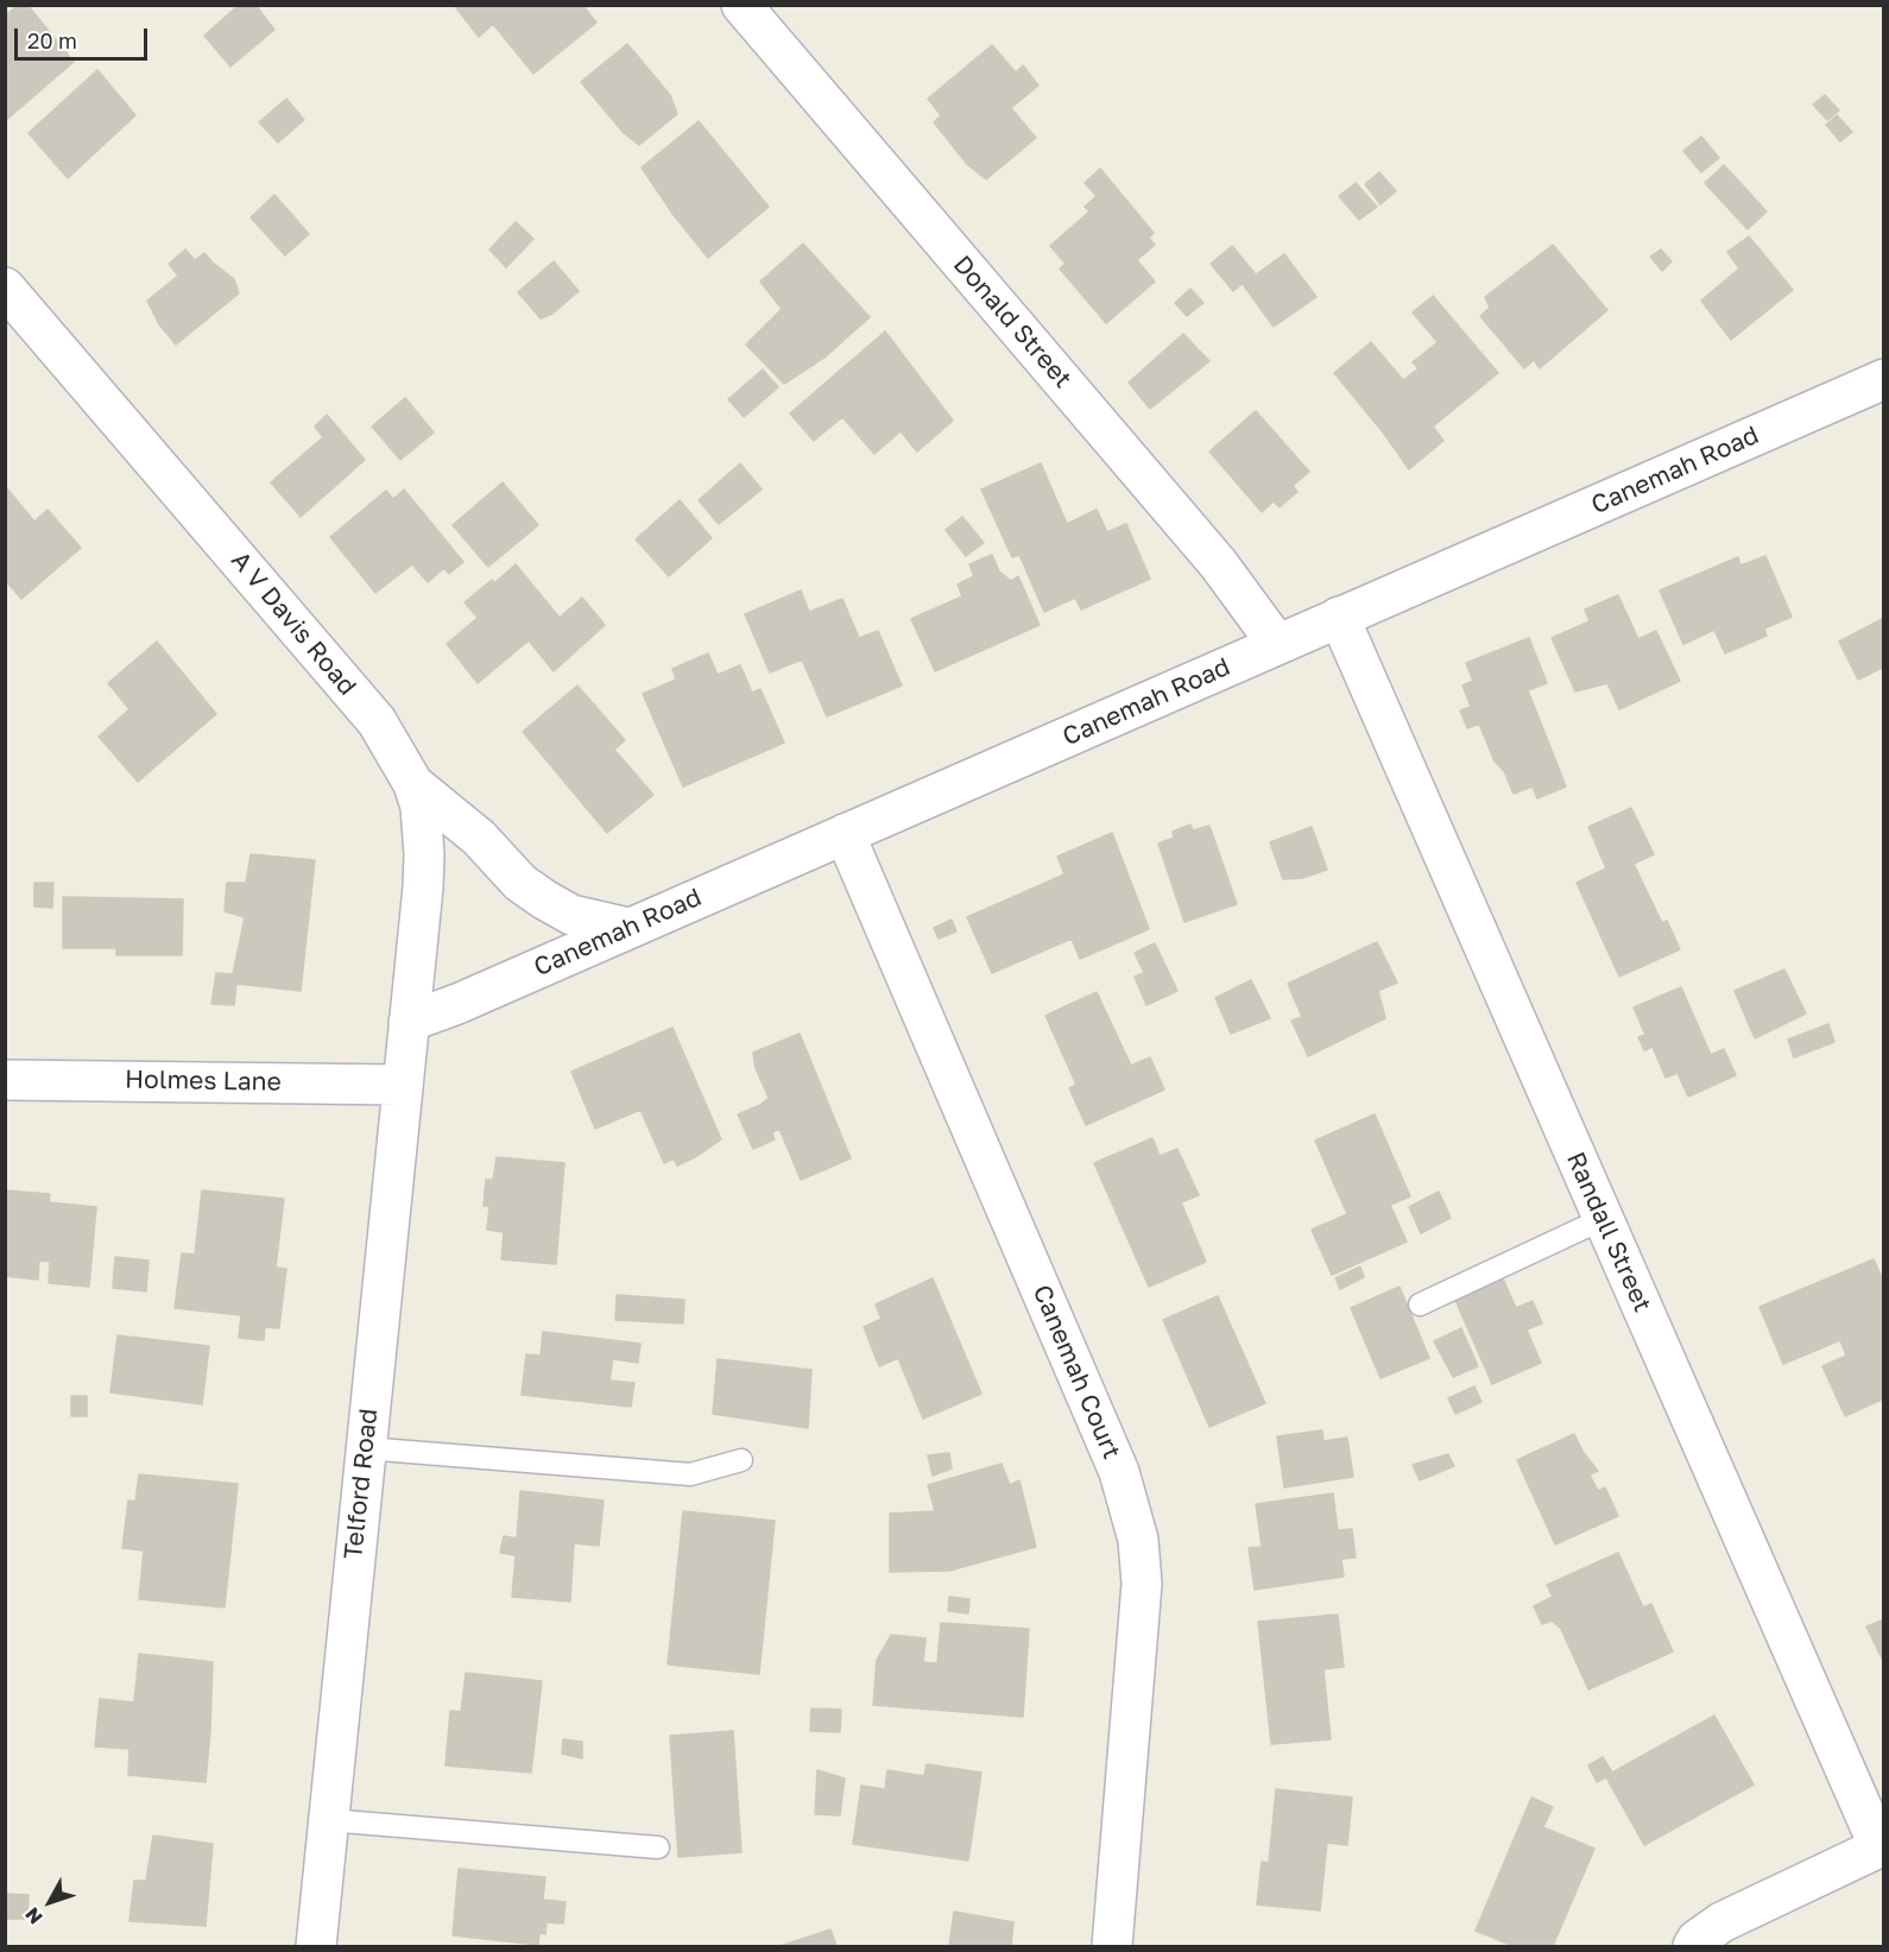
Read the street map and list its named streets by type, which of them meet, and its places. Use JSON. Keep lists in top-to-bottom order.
{
  "streets": {
    "street": [
      "Donald Street",
      "Canemah Road",
      "A V Davis Road",
      "Holmes Lane",
      "Randall Street",
      "Canemah Court",
      "Telford Road"
    ]
  },
  "crossings": [
    ["Donald Street", "Canemah Road"],
    ["Canemah Road", "A V Davis Road"],
    ["Canemah Road", "Randall Street"],
    ["Canemah Road", "Canemah Court"],
    ["Canemah Road", "Telford Road"],
    ["A V Davis Road", "Telford Road"],
    ["Holmes Lane", "Telford Road"]
  ],
  "scale_bar": "20 m",
  "north": "bottom left"
}
